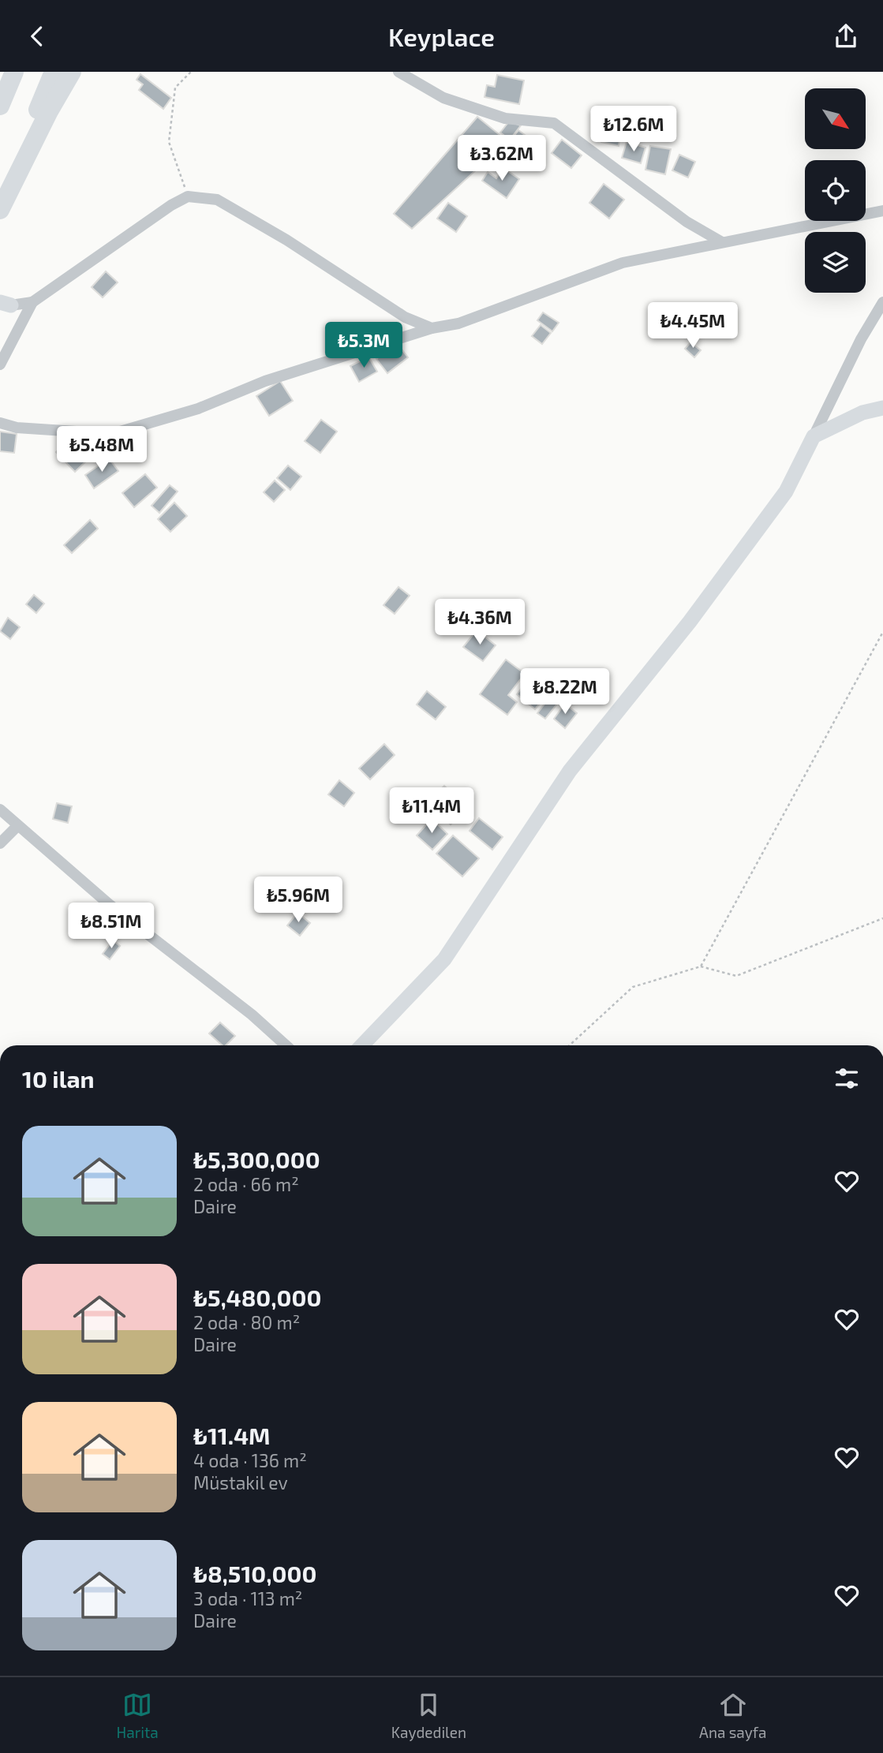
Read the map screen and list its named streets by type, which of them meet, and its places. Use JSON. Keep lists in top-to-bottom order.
{
  "north": "bottom right",
  "page": {
    "header": "Keyplace",
    "price": [
      "₺12.6M",
      "₺3.62M",
      "₺4.45M",
      "₺5.3M",
      "₺5.48M",
      "₺4.36M",
      "₺8.22M",
      "₺11.4M",
      "₺5.96M",
      "₺8.51M"
    ],
    "heading": "10 ilan",
    "list": [
      {
        "name": "₺5,300,000",
        "note": "2 oda · 66 m² · Daire"
      },
      {
        "name": "₺5,480,000",
        "note": "2 oda · 80 m² · Daire"
      },
      {
        "name": "₺11.4M",
        "note": "4 oda · 136 m² · Müstakil ev"
      },
      {
        "name": "₺8,510,000",
        "note": "3 oda · 113 m² · Daire"
      }
    ],
    "tabs": ["Harita", "Kaydedilen", "Ana sayfa"]
  }
}
